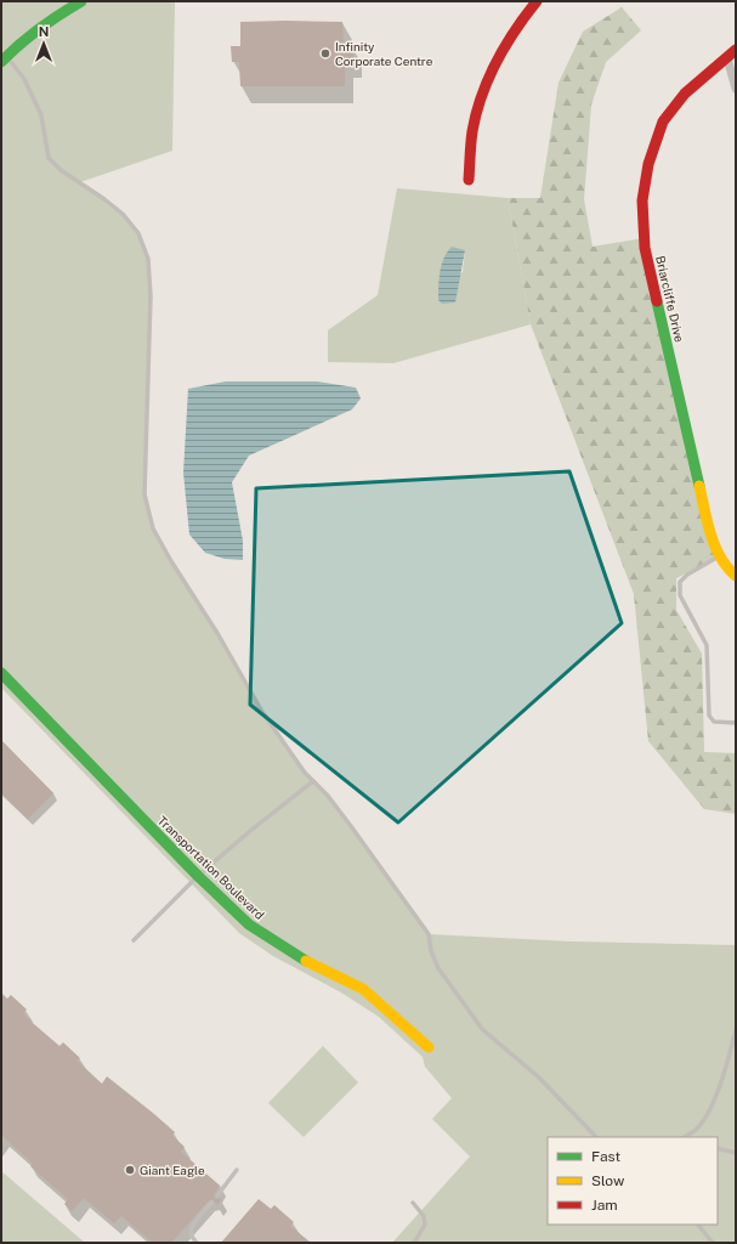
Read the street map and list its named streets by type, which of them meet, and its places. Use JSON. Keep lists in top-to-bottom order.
{
  "streets": {
    "street": ["Briarcliffe Drive", "Transportation Boulevard"]
  },
  "places": ["Infinity Corporate Centre", "Giant Eagle"],
  "legend": ["Fast", "Slow", "Jam"],
  "north": "top"
}
